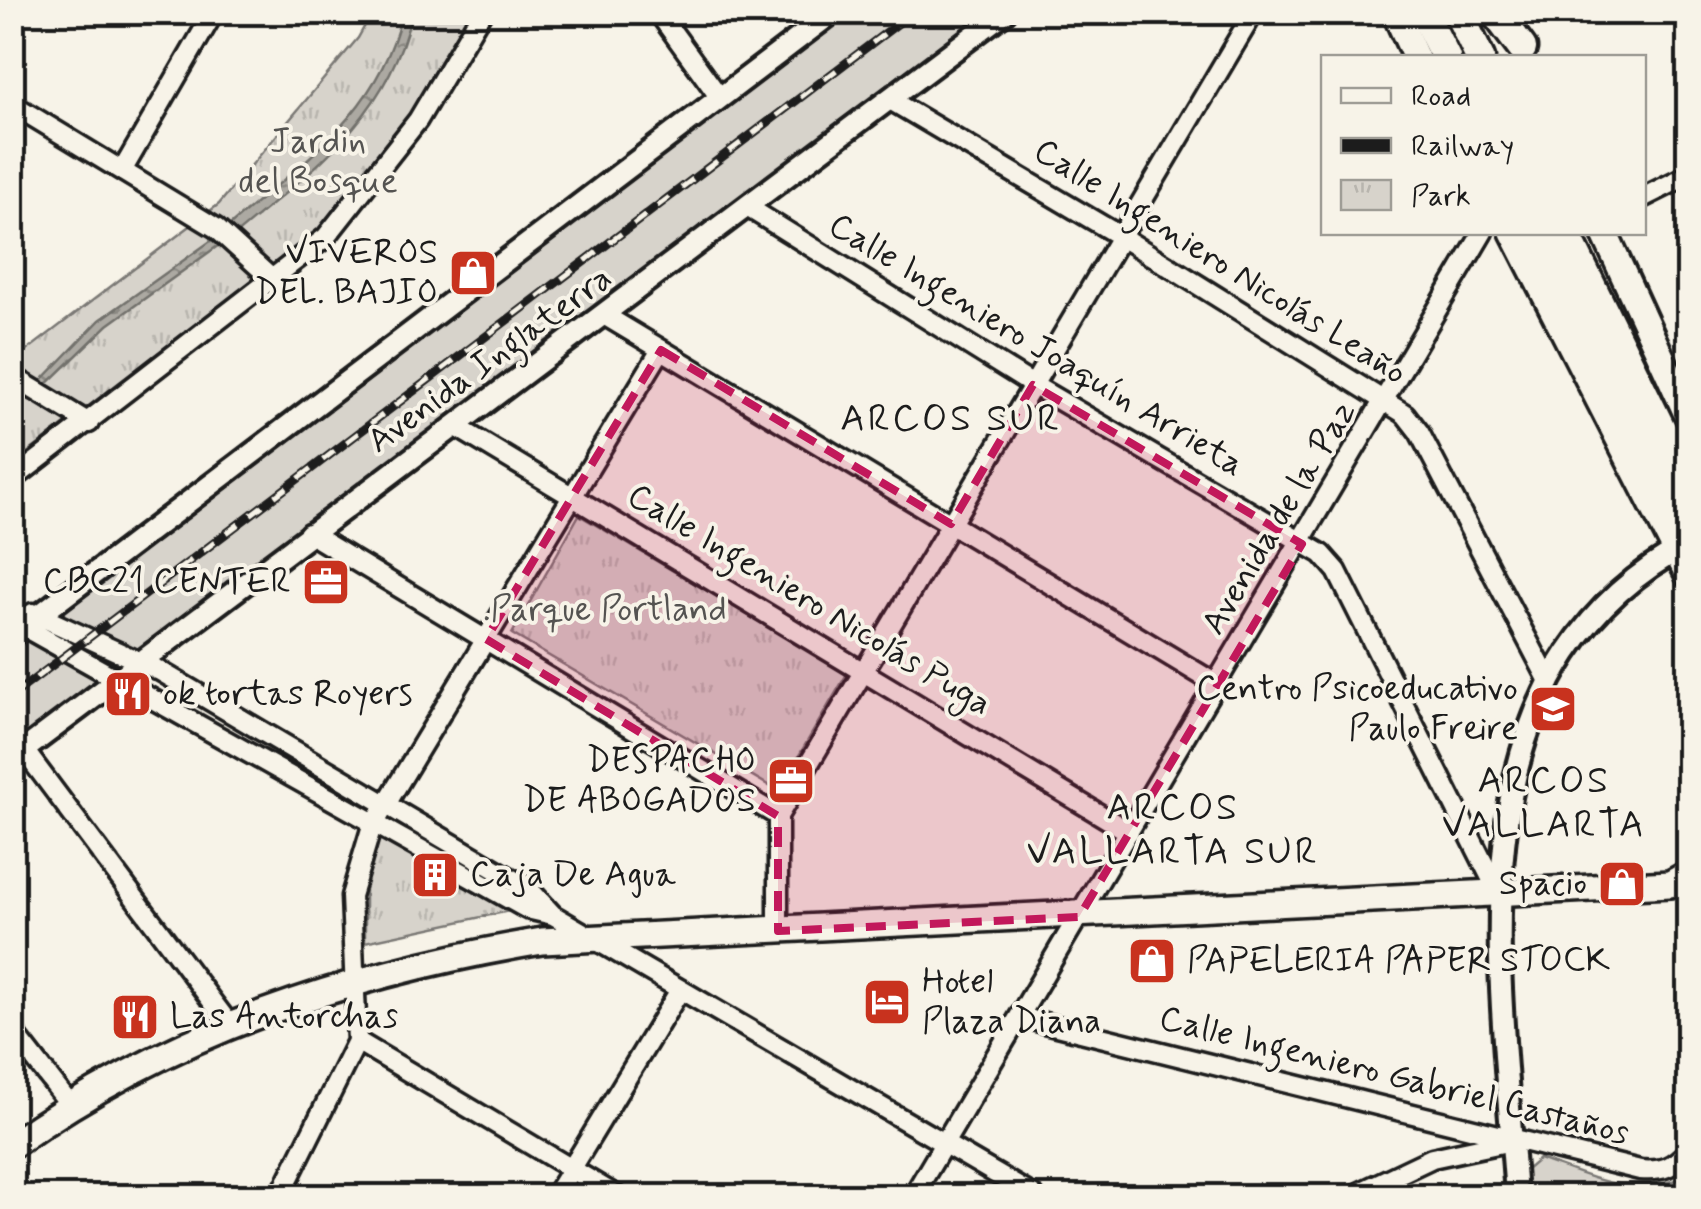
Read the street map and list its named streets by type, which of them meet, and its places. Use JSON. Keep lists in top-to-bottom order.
{
  "streets": {
    "street": [
      "Calle Ingeniero Nicolás Leaño",
      "Calle Ingeniero Joaquín Arrieta",
      "Avenida Inglaterra",
      "Avenida de la Paz",
      "Calle Ingeniero Nicolás Puga",
      "Calle Ingeniero Gabriel Castaños"
    ]
  },
  "crossings": [
    ["Calle Ingeniero Nicolás Leaño", "Avenida Inglaterra"],
    ["Calle Ingeniero Nicolás Leaño", "Avenida de la Paz"],
    ["Calle Ingeniero Joaquín Arrieta", "Avenida Inglaterra"],
    ["Calle Ingeniero Joaquín Arrieta", "Avenida de la Paz"],
    ["Avenida Inglaterra", "Calle Ingeniero Nicolás Puga"],
    ["Avenida de la Paz", "Calle Ingeniero Nicolás Puga"],
    ["Avenida de la Paz", "Calle Ingeniero Gabriel Castaños"]
  ],
  "districts": ["ARCOS SUR", "ARCOS VALLARTA", "ARCOS VALLARTA SUR"],
  "parks": ["Jardin del Bosque", ".Parque Portland"],
  "places": {
    "shop": ["VIVEROS DEL. BAJIO", "Spacio", "PAPELERIA PAPER STOCK"],
    "office": ["CBC21 CENTER", "DESPACHO DE ABOGADOS"],
    "restaurant": ["ok tortas Royers", "Las Antorchas"],
    "school or university": ["Centro Psicoeducativo Paulo Freire"],
    "building": ["Caja De Agua"],
    "hotel": ["Hotel Plaza Diana"]
  },
  "legend": ["Road", "Railway", "Park"]
}
